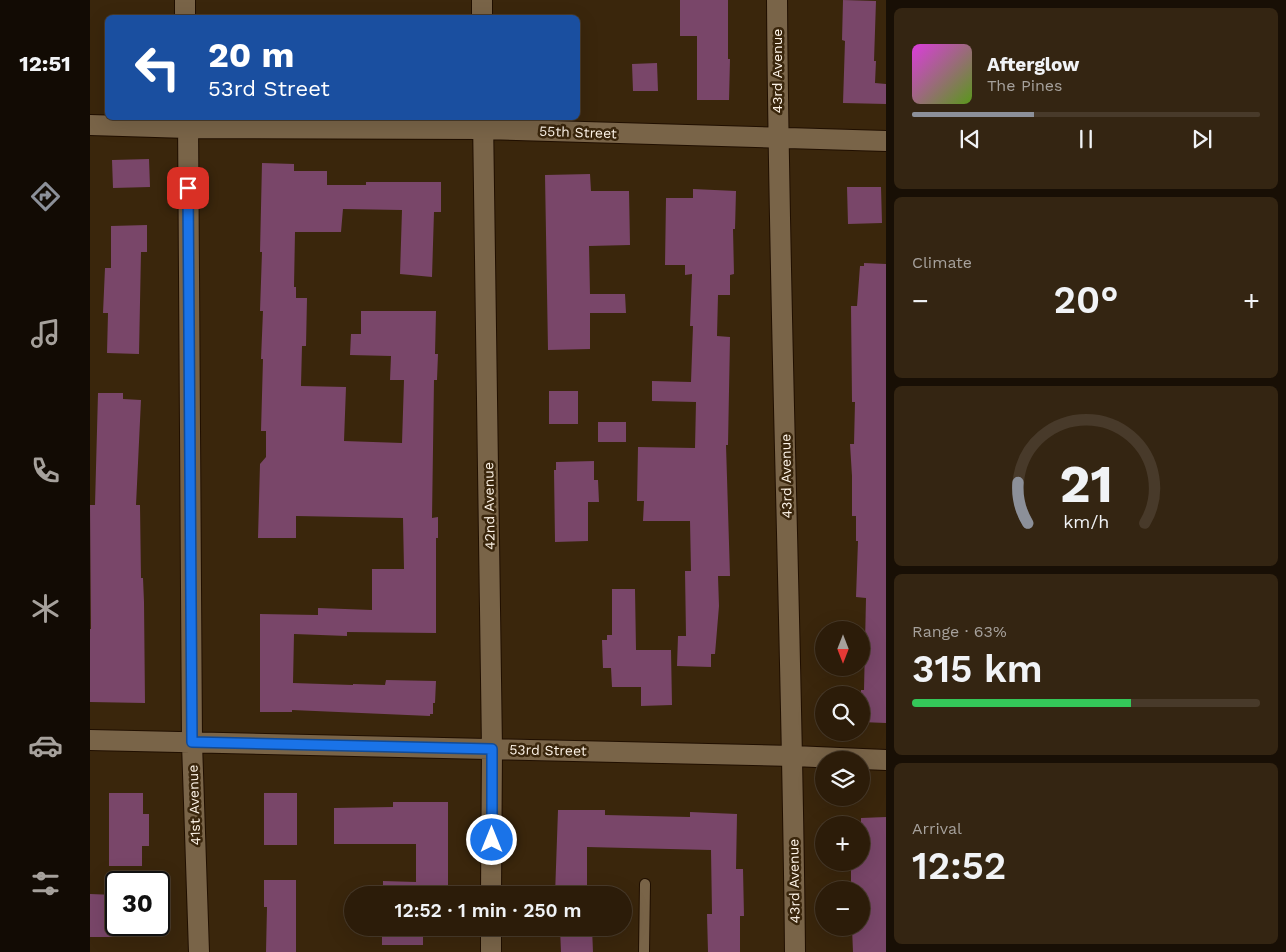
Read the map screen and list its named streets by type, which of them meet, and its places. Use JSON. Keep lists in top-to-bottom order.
{
  "streets": {
    "street": [
      "43rd Avenue",
      "55th Street",
      "42nd Avenue",
      "53rd Street",
      "41st Avenue"
    ]
  },
  "crossings": [
    ["43rd Avenue", "55th Street"],
    ["43rd Avenue", "53rd Street"],
    ["55th Street", "42nd Avenue"],
    ["55th Street", "41st Avenue"],
    ["42nd Avenue", "53rd Street"],
    ["53rd Street", "41st Avenue"]
  ],
  "north": "bottom",
  "page": {
    "tabs": "12:51",
    "turn": ["20 m", "53rd Street"],
    "song": ["Afterglow", "The Pines"],
    "tile": [
      "Climate",
      ["Range · 63%", "315 km"],
      ["Arrival", "12:52"]
    ],
    "heat": ["−", "20°", "+"],
    "map_buttons": ["+", "−"],
    "limit": "30",
    "trip": "12:52 · 1 min · 250 m",
    "gauge": ["21", "km/h"]
  }
}
